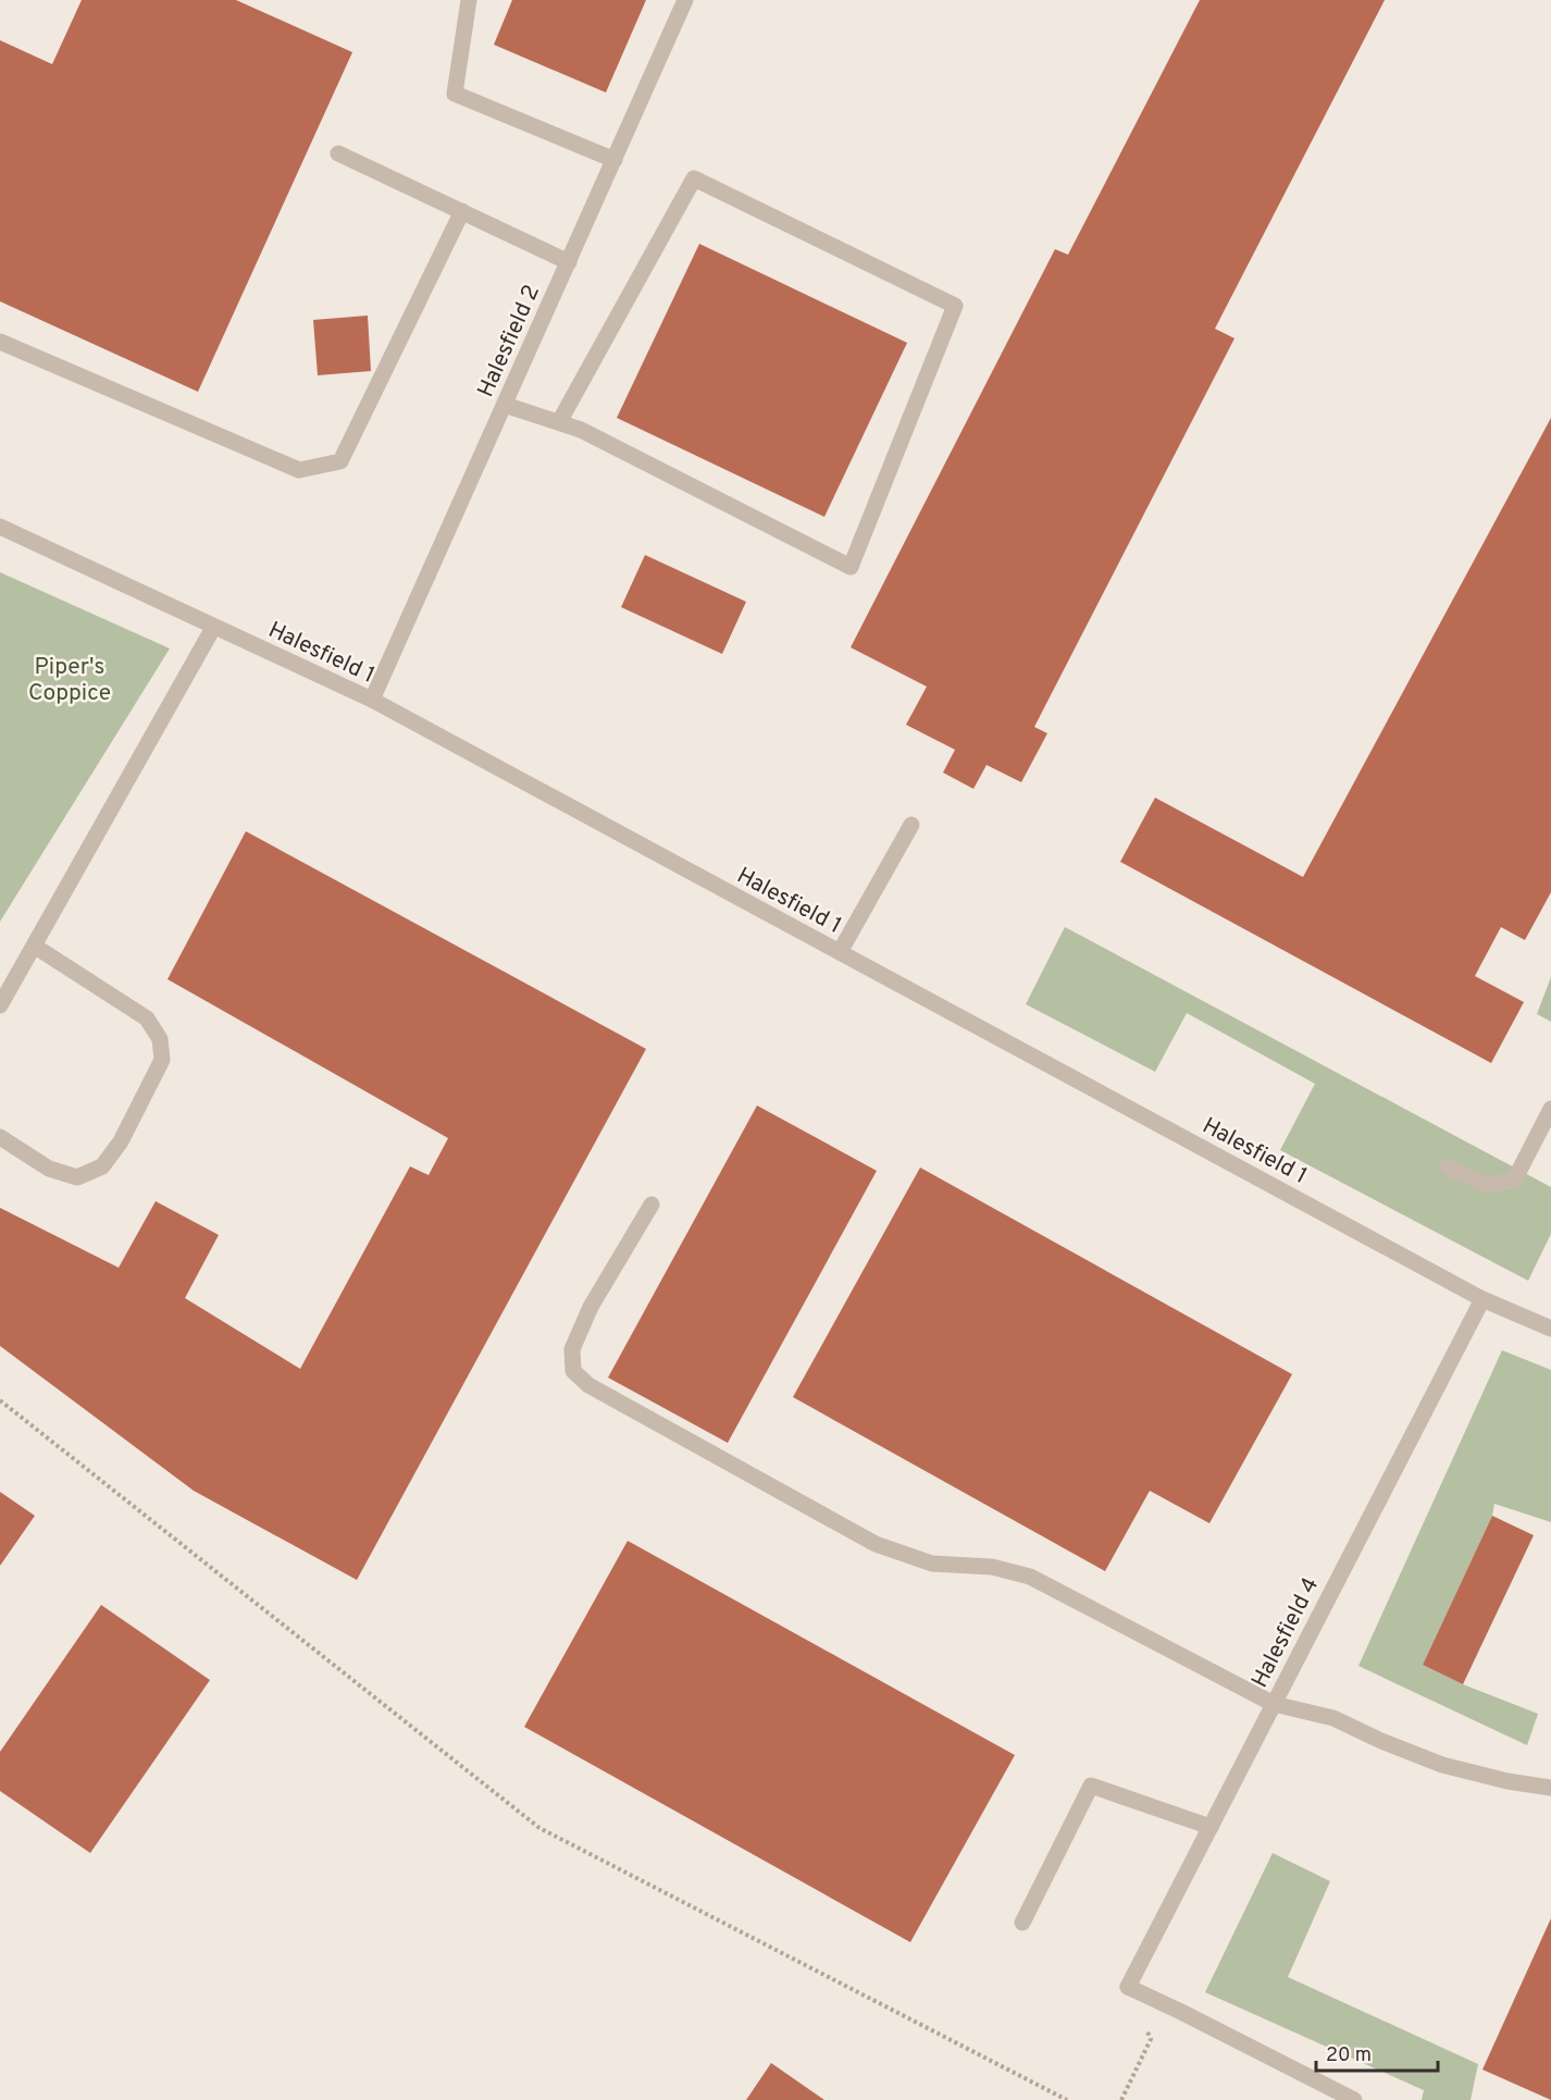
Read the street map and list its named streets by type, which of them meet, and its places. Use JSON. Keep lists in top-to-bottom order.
{
  "streets": {
    "street": ["Halesfield 2", "Halesfield 1", "Halesfield 4"]
  },
  "crossings": [
    ["Halesfield 2", "Halesfield 1"],
    ["Halesfield 1", "Halesfield 4"]
  ],
  "parks": ["Piper's Coppice"],
  "scale_bar": "20 m"
}
